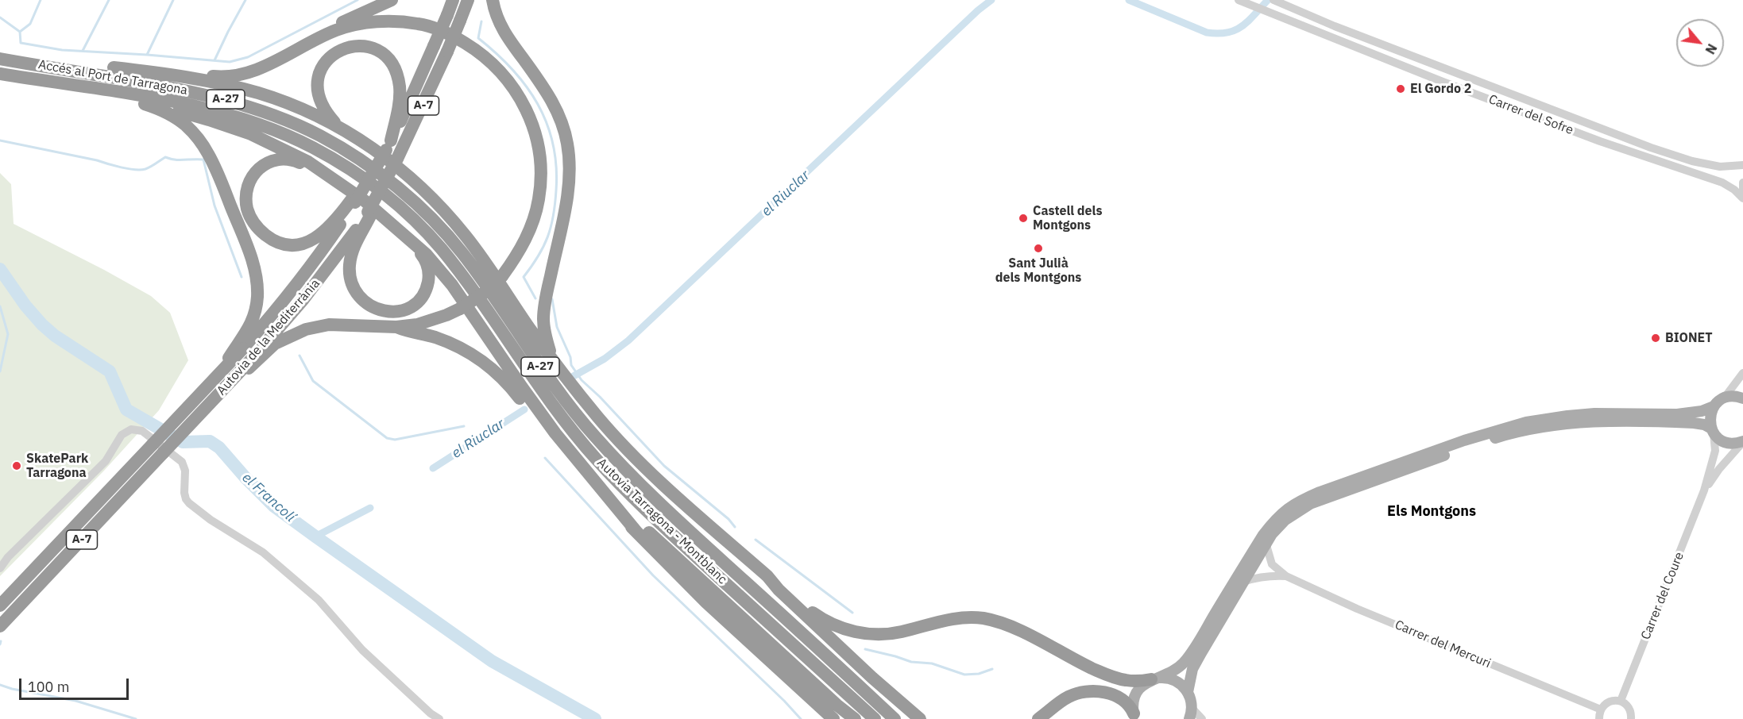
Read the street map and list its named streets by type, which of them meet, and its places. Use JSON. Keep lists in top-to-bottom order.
{
  "streets": {
    "highway": [
      "Accés al Port de Tarragona",
      "A-27",
      "A-7",
      "Autovia de la Mediterrània",
      "Autovia Tarragona - Montblanc"
    ],
    "street": ["Carrer del Sofre", "Carrer del Coure", "Carrer del Mercuri"]
  },
  "crossings": [
    ["Accés al Port de Tarragona", "A-7"],
    ["Accés al Port de Tarragona", "Autovia Tarragona - Montblanc"],
    ["A-7", "Autovia Tarragona - Montblanc"]
  ],
  "districts": ["Els Montgons"],
  "water": ["el Riuclar", "el Francolí"],
  "places": [
    "El Gordo 2",
    "Castell dels Montgons",
    "Sant Julià dels Montgons",
    "BIONET",
    "SkatePark Tarragona"
  ],
  "scale_bar": "100 m",
  "north": "bottom right"
}
